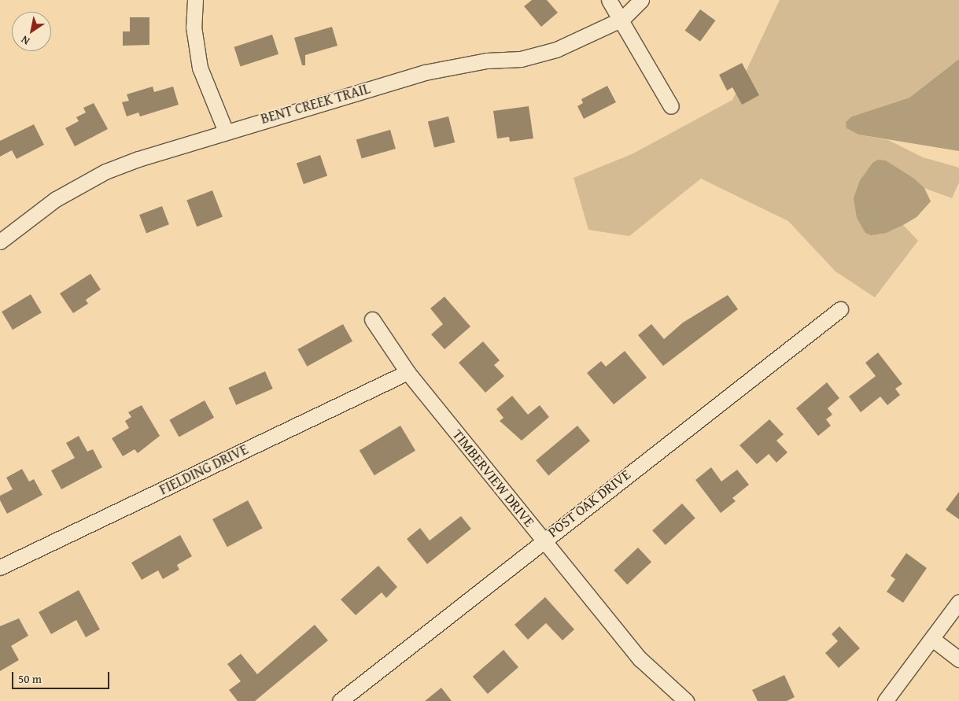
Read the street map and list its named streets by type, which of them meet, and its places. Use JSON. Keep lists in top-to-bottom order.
{
  "streets": {
    "street": [
      "BENT CREEK TRAIL",
      "FIELDING DRIVE",
      "TIMBERVIEW DRIVE",
      "POST OAK DRIVE"
    ]
  },
  "crossings": [
    ["FIELDING DRIVE", "TIMBERVIEW DRIVE"],
    ["TIMBERVIEW DRIVE", "POST OAK DRIVE"]
  ],
  "scale_bar": "50 m",
  "north": "bottom left"
}
